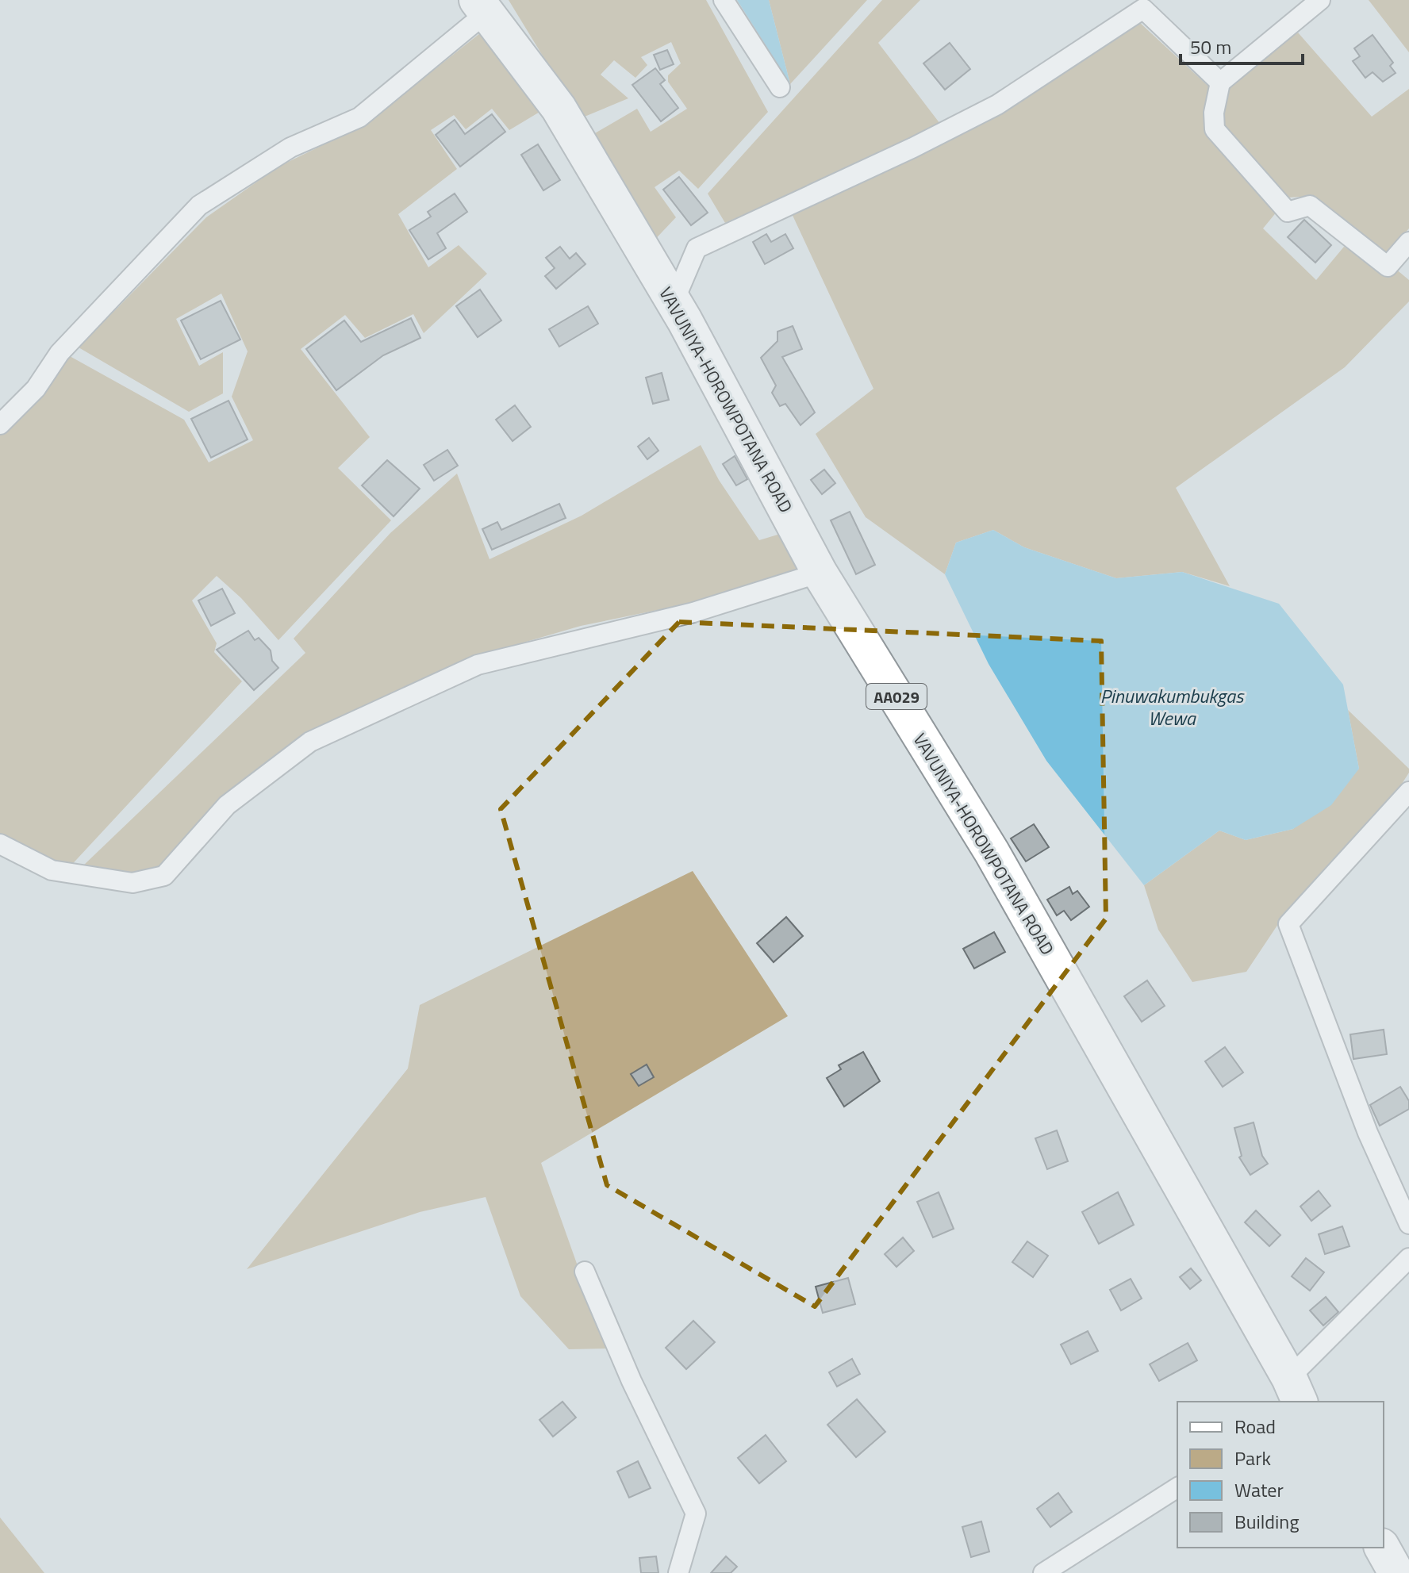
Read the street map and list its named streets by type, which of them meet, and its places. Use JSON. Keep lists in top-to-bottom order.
{
  "streets": {
    "highway": ["VAVUNIYA-HOROWPOTANA ROAD", "AA029"]
  },
  "water": ["Pinuwakumbukgas Wewa"],
  "legend": [
    "Road",
    "Park",
    "Water",
    "Building"
  ],
  "scale_bar": "50 m"
}
